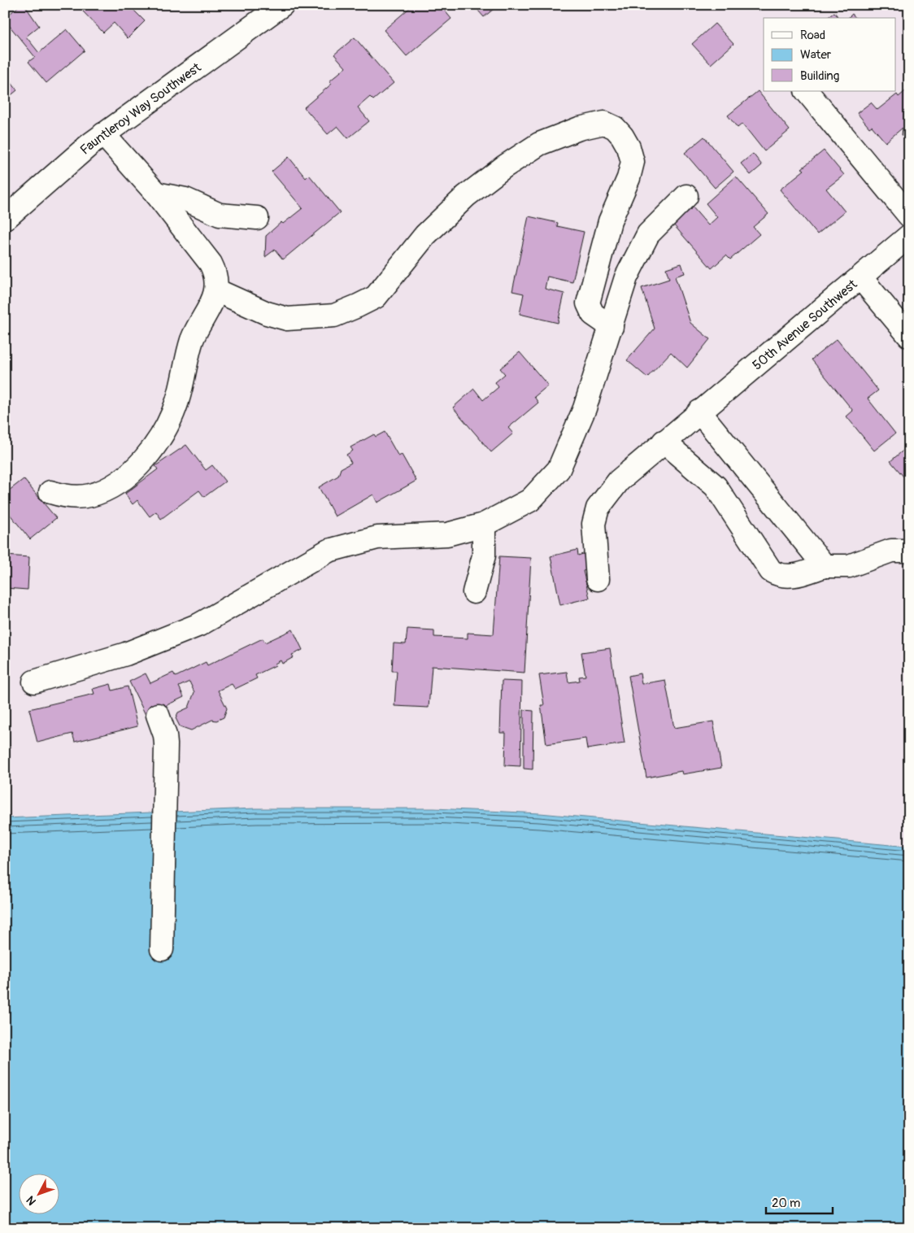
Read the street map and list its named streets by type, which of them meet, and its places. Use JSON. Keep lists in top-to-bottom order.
{
  "streets": {
    "street": ["Fauntleroy Way Southwest", "50th Avenue Southwest"]
  },
  "legend": ["Road", "Water", "Building"],
  "scale_bar": "20 m",
  "north": "bottom left"
}
